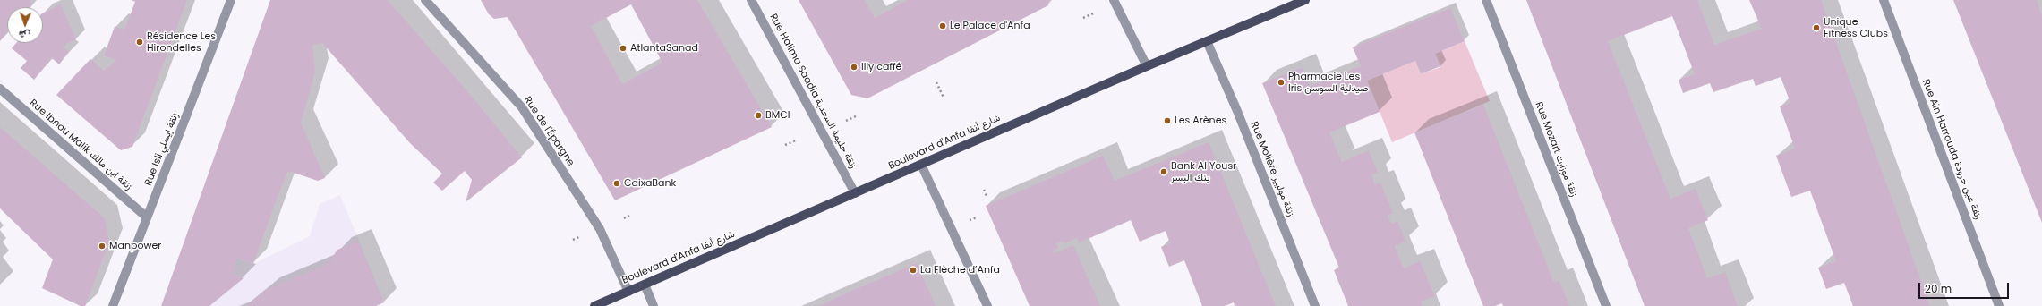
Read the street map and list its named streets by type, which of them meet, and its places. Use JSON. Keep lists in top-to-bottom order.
{
  "streets": {
    "main road": ["Boulevard d'Anfa شارع أنفا"],
    "street": [
      "Rue Halima Saadia زنقة حليمة السعدية",
      "Rue de l'Épargne",
      "Rue Ibnou Malik زنقة ابن مالك",
      "Rue Isli زنقة إيسلي",
      "Rue Mozart زنقة موزارت",
      "Rue Aïn Harrouda زنقة عين حرودة",
      "Rue Molière زنقة موليير"
    ]
  },
  "crossings": [
    ["Rue Halima Saadia زنقة حليمة السعدية", "Boulevard d'Anfa شارع أنفا"],
    ["Rue de l'Épargne", "Boulevard d'Anfa شارع أنفا"],
    ["Boulevard d'Anfa شارع أنفا", "Rue Molière زنقة موليير"],
    ["Rue Ibnou Malik زنقة ابن مالك", "Rue Isli زنقة إيسلي"]
  ],
  "places": [
    "Le Palace d'Anfa",
    "Unique Fitness Clubs",
    "Résidence Les Hirondelles",
    "AtlantaSanad",
    "Illy caffé",
    "Pharmacie Les Iris صيدلية السوسن",
    "BMCI",
    "Les Arènes",
    "Bank Al Yousr بنك اليسر",
    "CaixaBank",
    "Manpower",
    "La Flèche d’Anfa"
  ],
  "scale_bar": "20 m",
  "north": "bottom"
}
